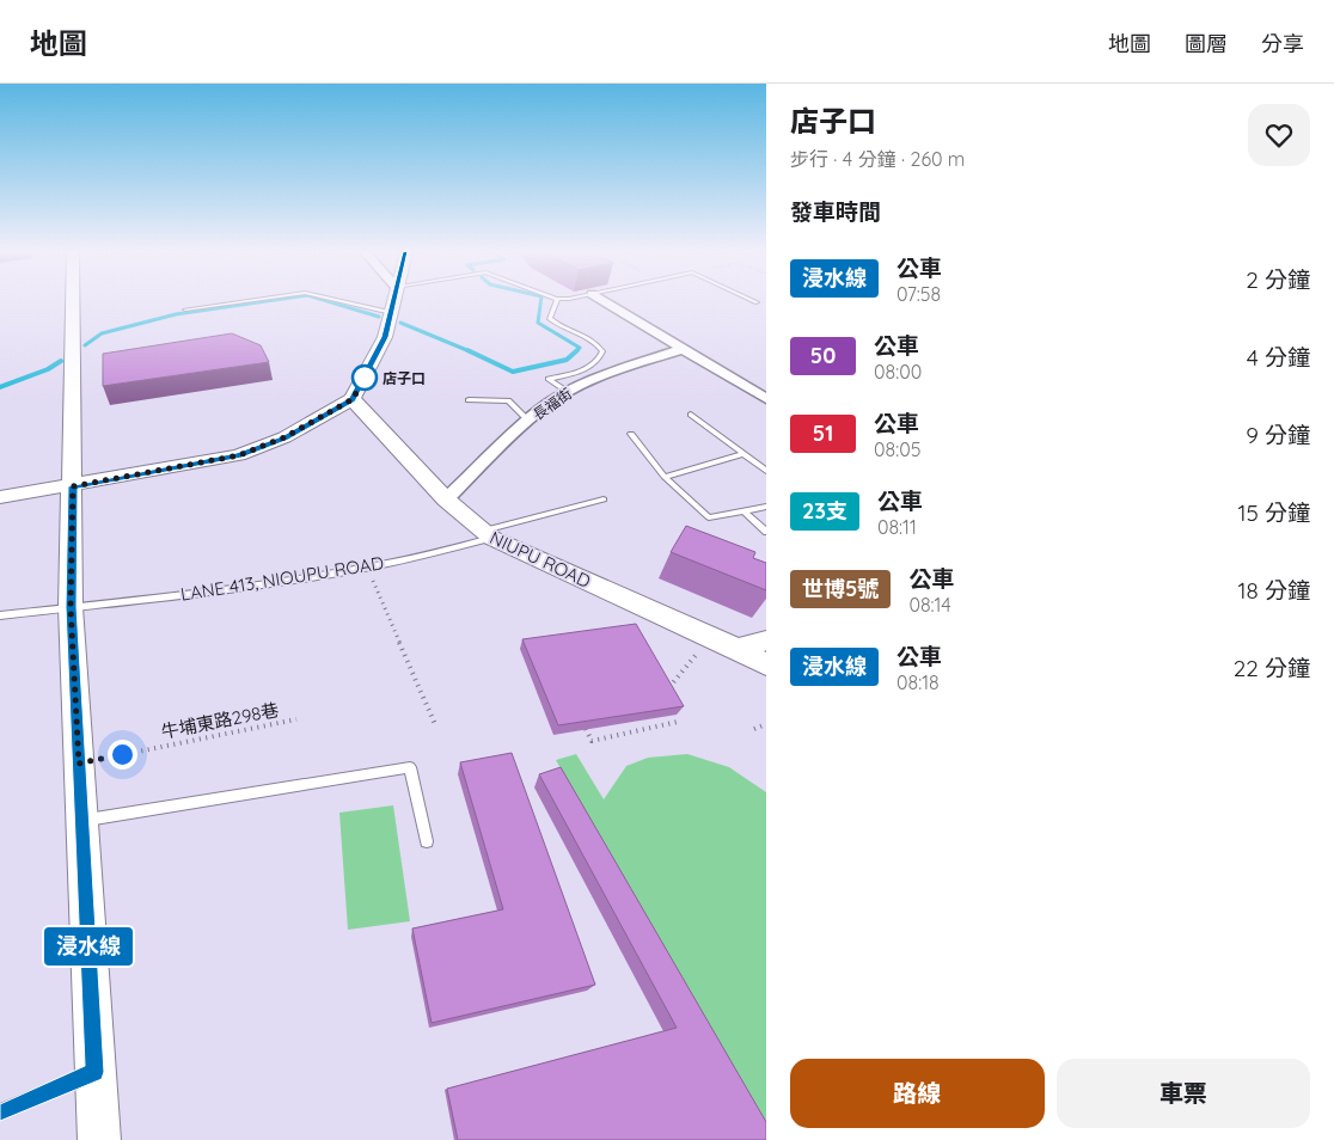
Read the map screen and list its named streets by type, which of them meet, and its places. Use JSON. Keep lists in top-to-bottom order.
{
  "streets": {
    "street": ["長福街", "NIUPU ROAD"],
    "lane": ["LANE 413, NIOUPU ROAD"],
    "path": ["牛埔東路298巷"]
  },
  "crossings": [
    ["長福街", "NIUPU ROAD"],
    ["NIUPU ROAD", "LANE 413, NIOUPU ROAD"]
  ],
  "places": ["店子口"],
  "lines": ["bus line 浸水線"],
  "page": {
    "header": "地圖",
    "nav": ["地圖", "圖層", "分享"],
    "on_map": "浸水線",
    "heading": [
      ["店子口", "步行 · 4 分鐘 · 260 m"],
      "發車時間"
    ],
    "list": [
      {
        "mark": "浸水線",
        "name": "公車",
        "note": "07:58",
        "value": "2 分鐘"
      },
      {
        "mark": "50",
        "name": "公車",
        "note": "08:00",
        "value": "4 分鐘"
      },
      {
        "mark": "51",
        "name": "公車",
        "note": "08:05",
        "value": "9 分鐘"
      },
      {
        "mark": "23支",
        "name": "公車",
        "note": "08:11",
        "value": "15 分鐘"
      },
      {
        "mark": "世博5號",
        "name": "公車",
        "note": "08:14",
        "value": "18 分鐘"
      },
      {
        "mark": "浸水線",
        "name": "公車",
        "note": "08:18",
        "value": "22 分鐘"
      }
    ],
    "buttons": ["路線", "車票"]
  }
}
